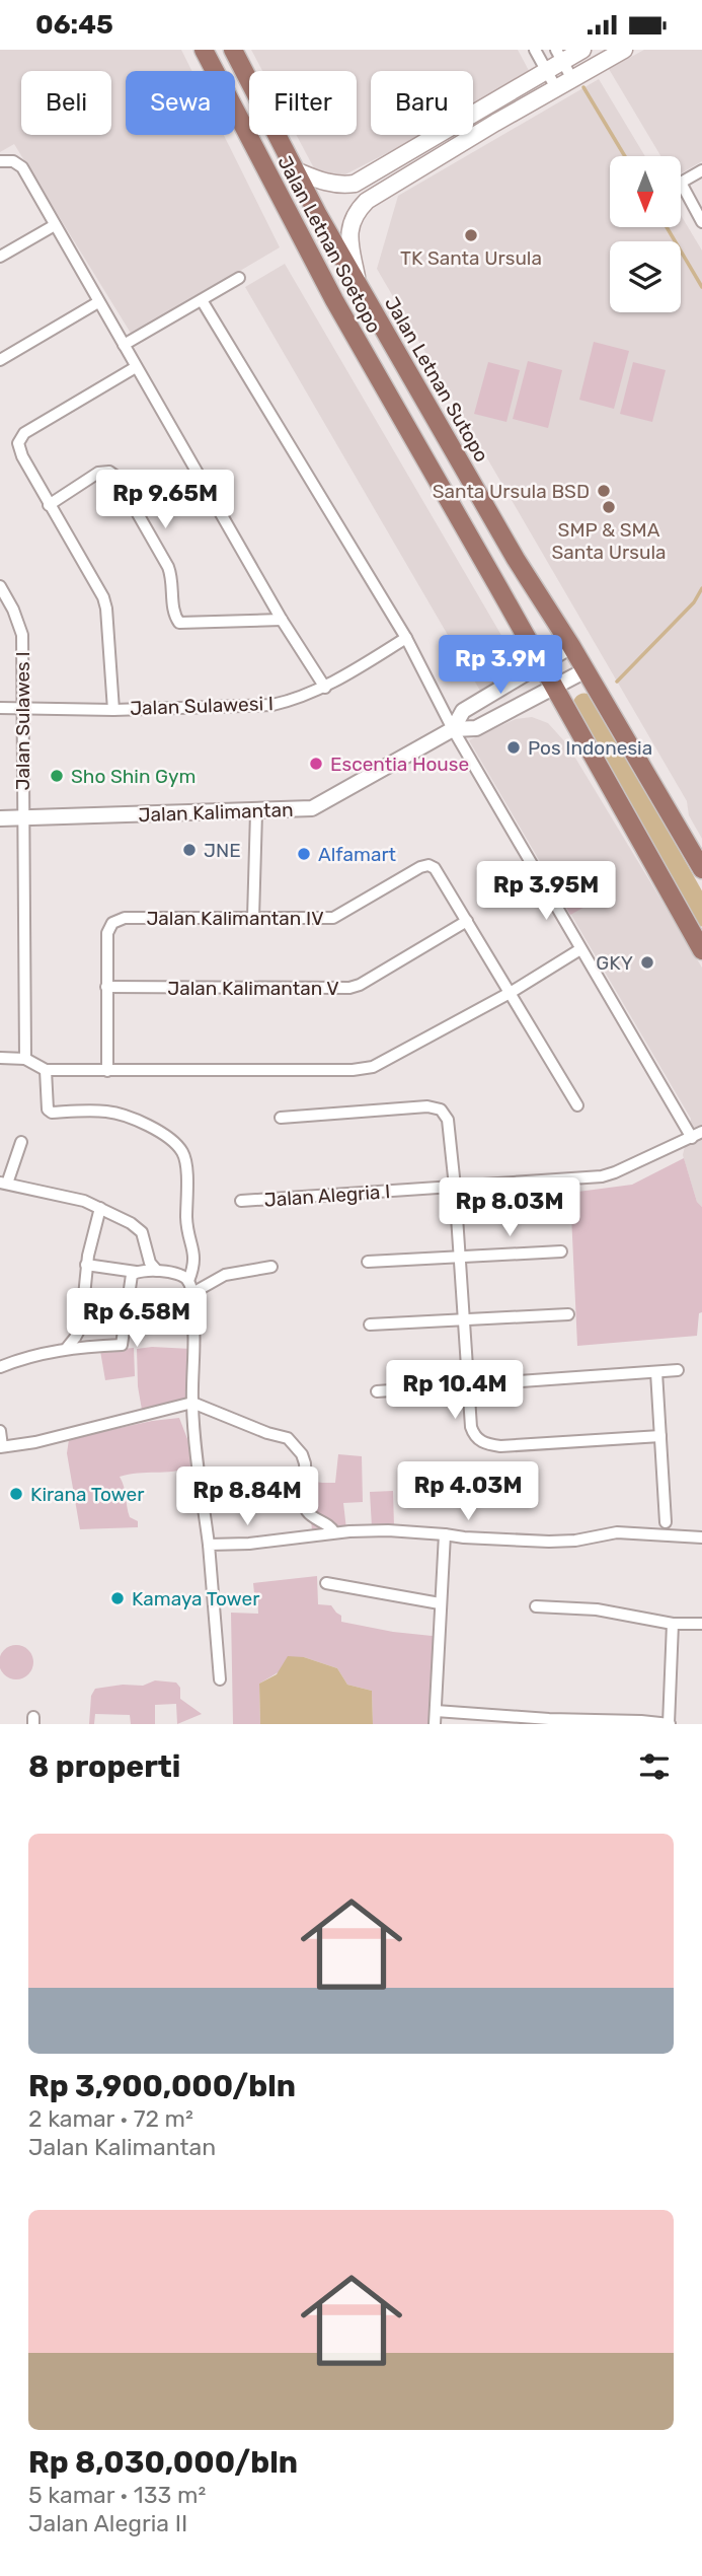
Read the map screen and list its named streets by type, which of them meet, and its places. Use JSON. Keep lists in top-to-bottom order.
{
  "streets": {
    "main road": ["Jalan Letnan Soetopo", "Jalan Letnan Sutopo"],
    "street": [
      "Jalan Sulawesi I",
      "Jalan Sulawes I",
      "Jalan Kalimantan",
      "Jalan Kalimantan IV",
      "Jalan Kalimantan V",
      "Jalan Alegria I"
    ]
  },
  "crossings": [
    ["Jalan Letnan Soetopo", "Jalan Kalimantan"],
    ["Jalan Letnan Sutopo", "Jalan Kalimantan"],
    ["Jalan Sulawesi I", "Jalan Sulawes I"],
    ["Jalan Sulawes I", "Jalan Kalimantan"],
    ["Jalan Kalimantan IV", "Jalan Kalimantan V"]
  ],
  "places": [
    "TK Santa Ursula",
    "Santa Ursula BSD",
    "SMP & SMA Santa Ursula",
    "Pos Indonesia",
    "Escentia House",
    "Sho Shin Gym",
    "JNE",
    "Alfamart",
    "GKY",
    "Kirana Tower",
    "Kamaya Tower"
  ],
  "north": "bottom",
  "page": {
    "status": "06:45",
    "chip": [
      "Beli",
      "Sewa",
      "Filter",
      "Baru"
    ],
    "price": [
      "Rp 9.65M",
      "Rp 3.9M",
      "Rp 3.95M",
      "Rp 8.03M",
      "Rp 6.58M",
      "Rp 10.4M",
      "Rp 4.03M",
      "Rp 8.84M"
    ],
    "heading": "8 properti",
    "list": [
      {
        "name": "Rp 3,900,000/bln",
        "note": "2 kamar · 72 m² · Jalan Kalimantan"
      },
      {
        "name": "Rp 8,030,000/bln",
        "note": "5 kamar · 133 m² · Jalan Alegria II"
      }
    ]
  }
}
